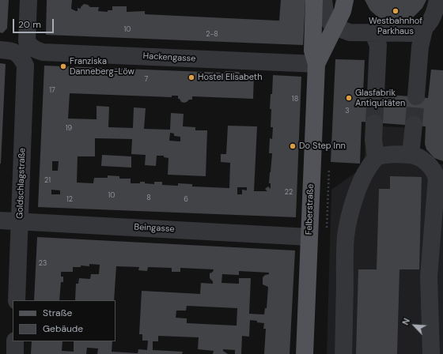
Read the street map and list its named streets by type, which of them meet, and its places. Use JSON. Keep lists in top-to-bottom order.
{
  "streets": {
    "main road": ["Felberstraße"],
    "street": ["Hackengasse", "Goldschlagstraße", "Beingasse"]
  },
  "crossings": [
    ["Hackengasse", "Felberstraße"],
    ["Goldschlagstraße", "Beingasse"],
    ["Felberstraße", "Beingasse"]
  ],
  "places": [
    "Westbahnhof Parkhaus",
    "Franziska Danneberg-Löw",
    "Hostel Elisabeth",
    "Glasfabrik Antiquitäten",
    "Do Step Inn"
  ],
  "house_numbers": [
    "10",
    "2-8",
    "7",
    "17",
    "18",
    "3",
    "19",
    "21",
    "22",
    "10",
    "8",
    "12",
    "6",
    "23"
  ],
  "legend": ["Straße", "Gebäude"],
  "scale_bar": "20 m",
  "north": "top left"
}
